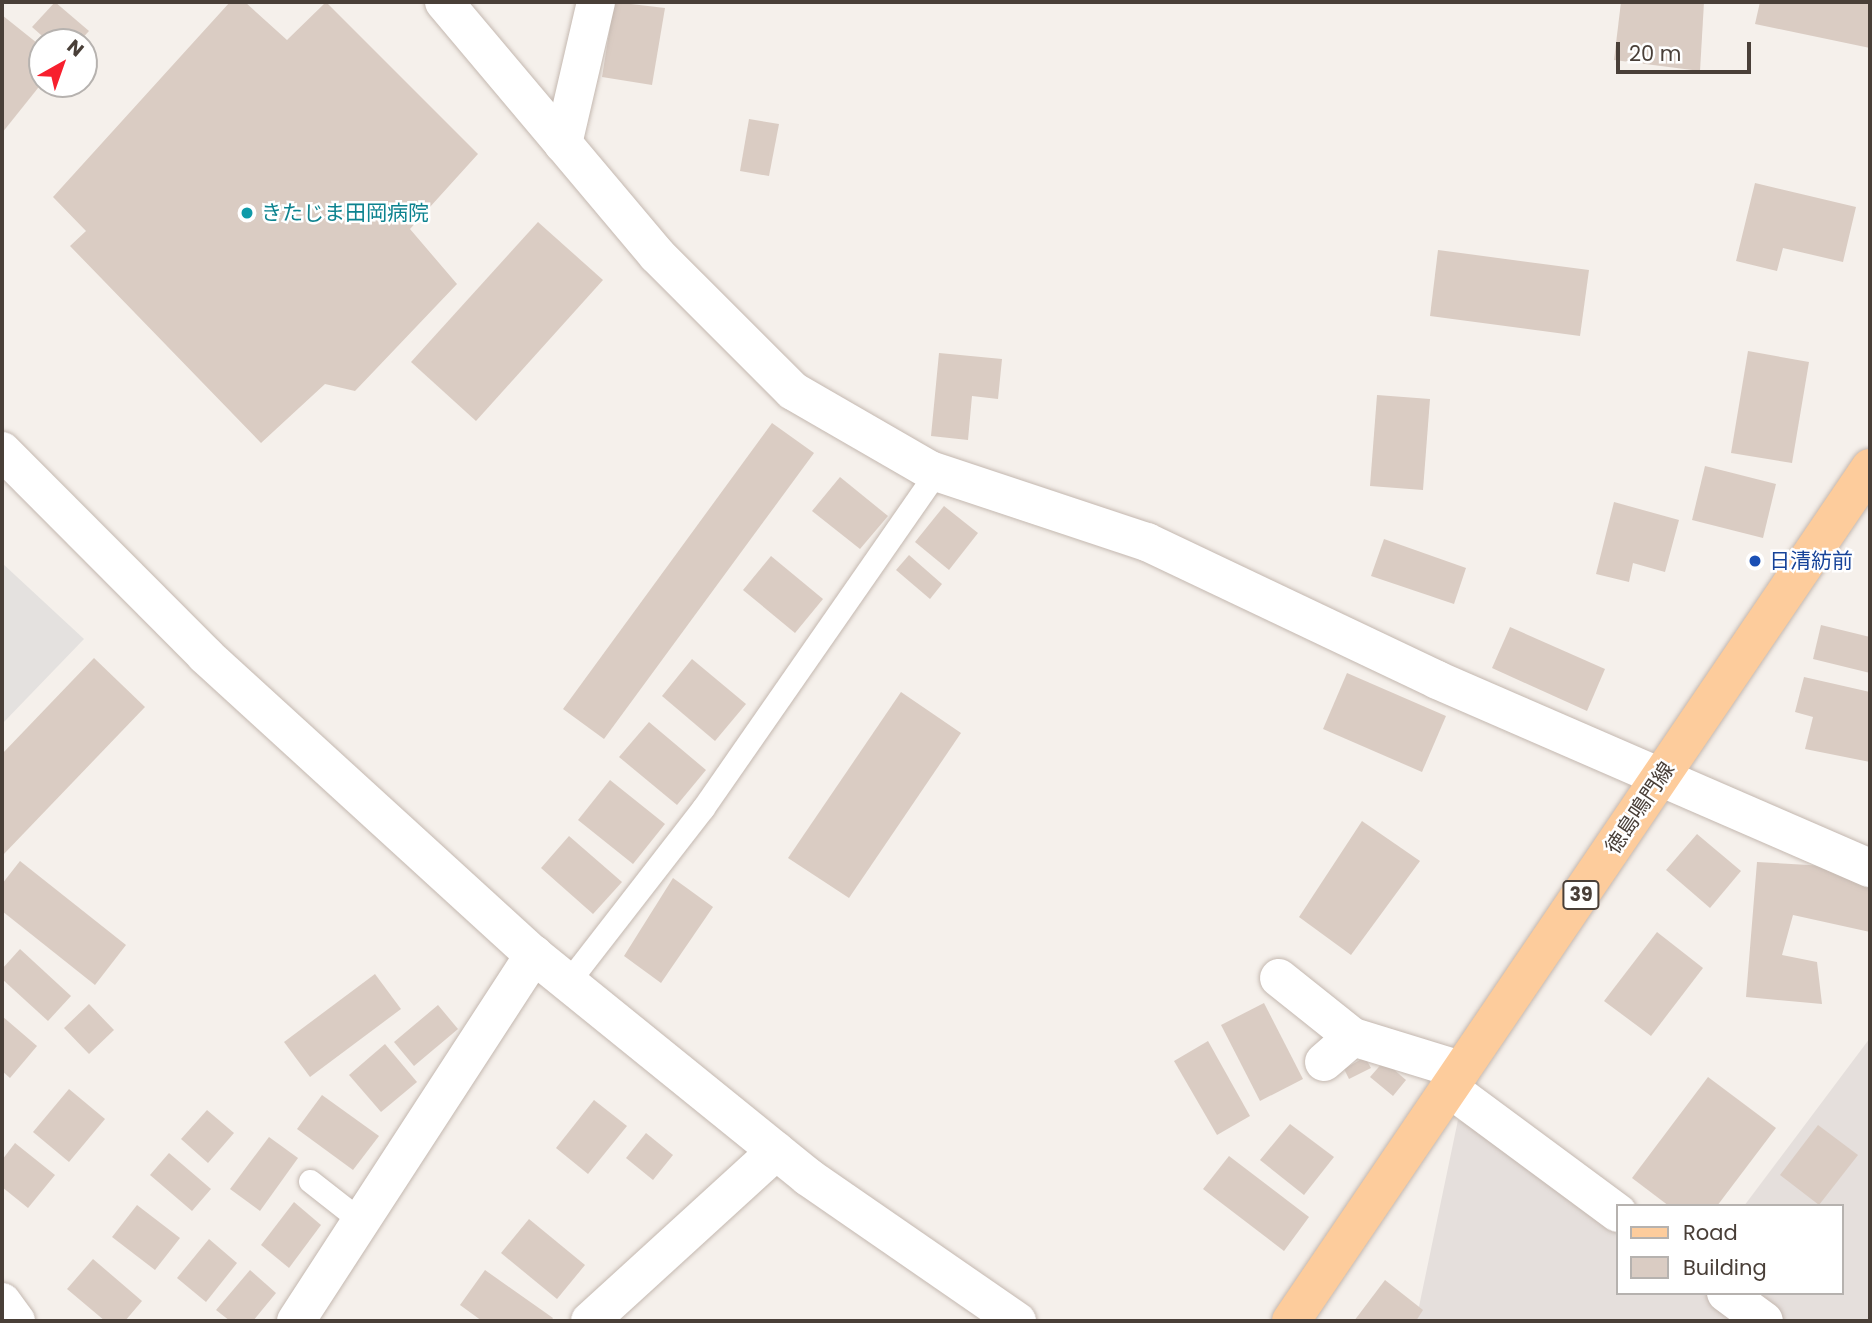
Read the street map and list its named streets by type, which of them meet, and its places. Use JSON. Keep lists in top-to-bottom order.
{
  "streets": {
    "main road": ["徳島鳴門線", "39"]
  },
  "places": ["きたじま田岡病院", "日清紡前"],
  "legend": ["Road", "Building"],
  "scale_bar": "20 m",
  "north": "top right"
}
